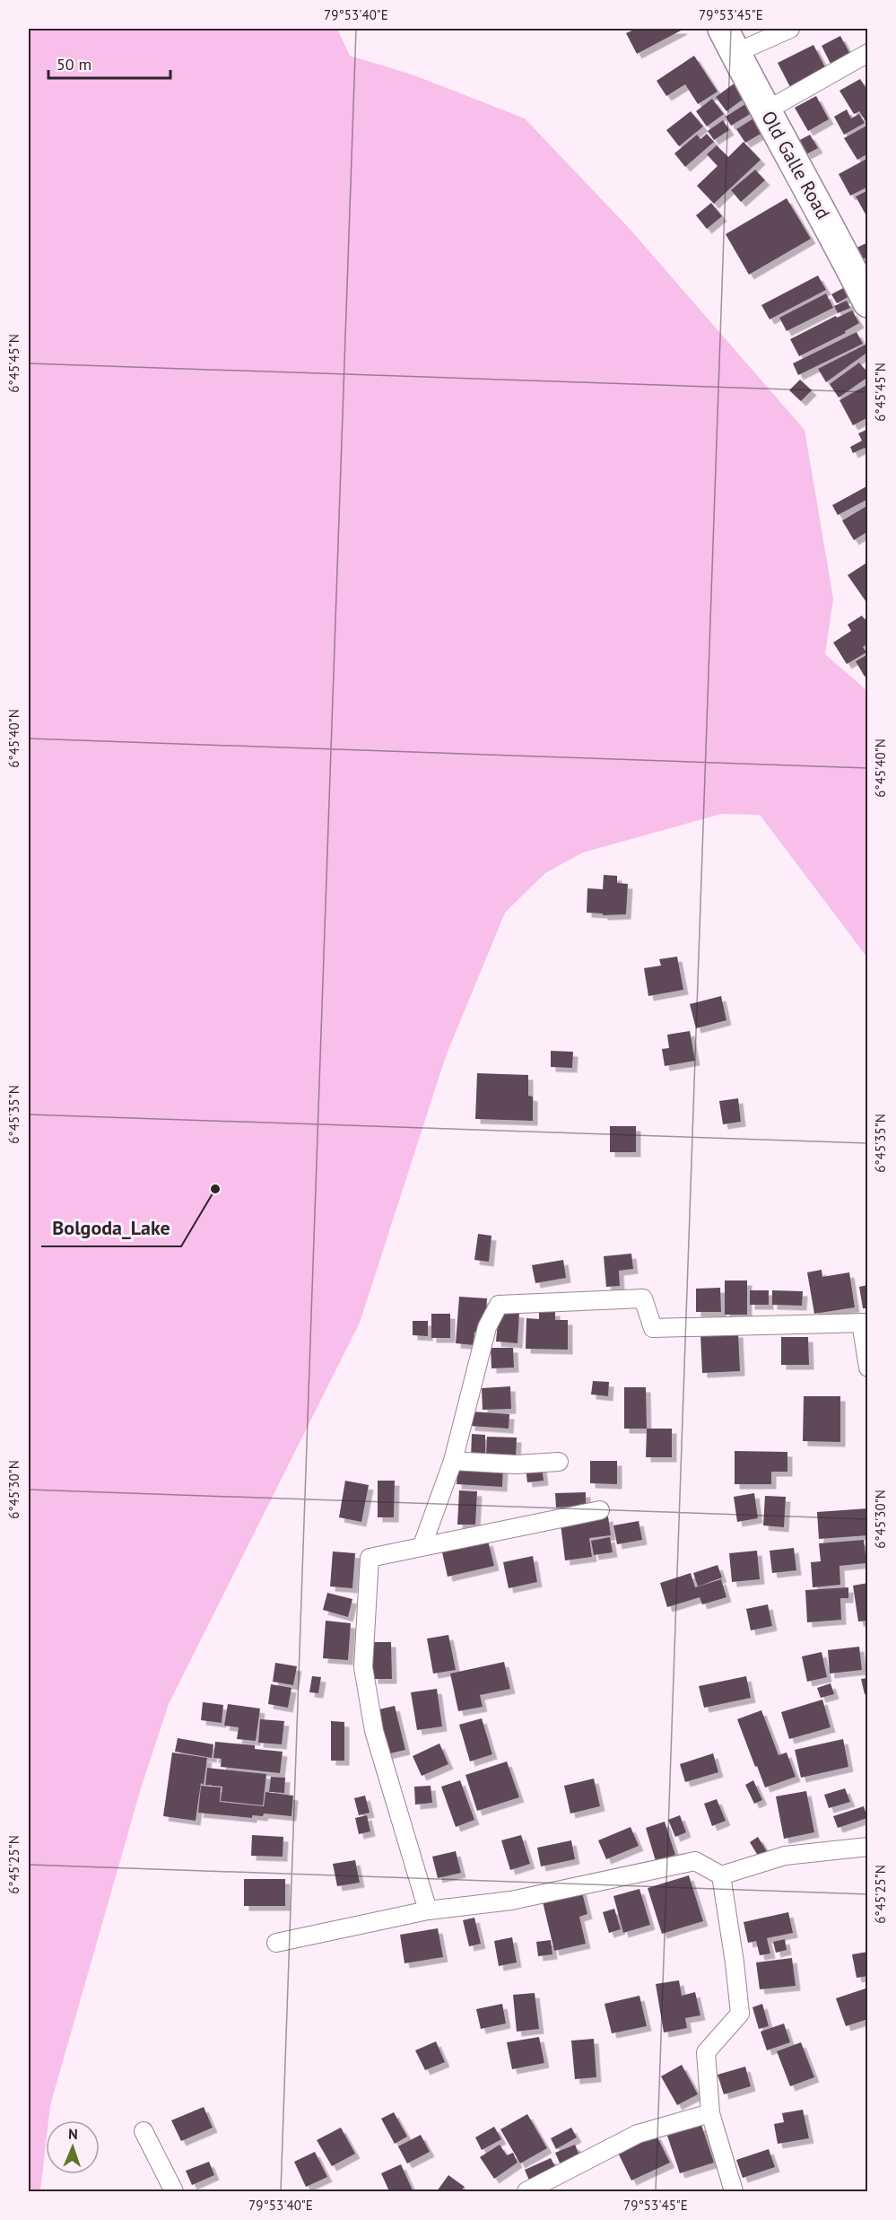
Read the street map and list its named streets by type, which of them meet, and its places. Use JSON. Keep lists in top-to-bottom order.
{
  "streets": {
    "highway": ["Old Galle Road"]
  },
  "places": ["Bolgoda_Lake"],
  "scale_bar": "50 m",
  "north": "top",
  "coordinates": [
    "79°53'40\"E",
    "79°53'45\"E",
    "6°45'45\"N",
    "6°45'40\"N",
    "6°45'35\"N",
    "6°45'30\"N",
    "6°45'25\"N"
  ]
}
